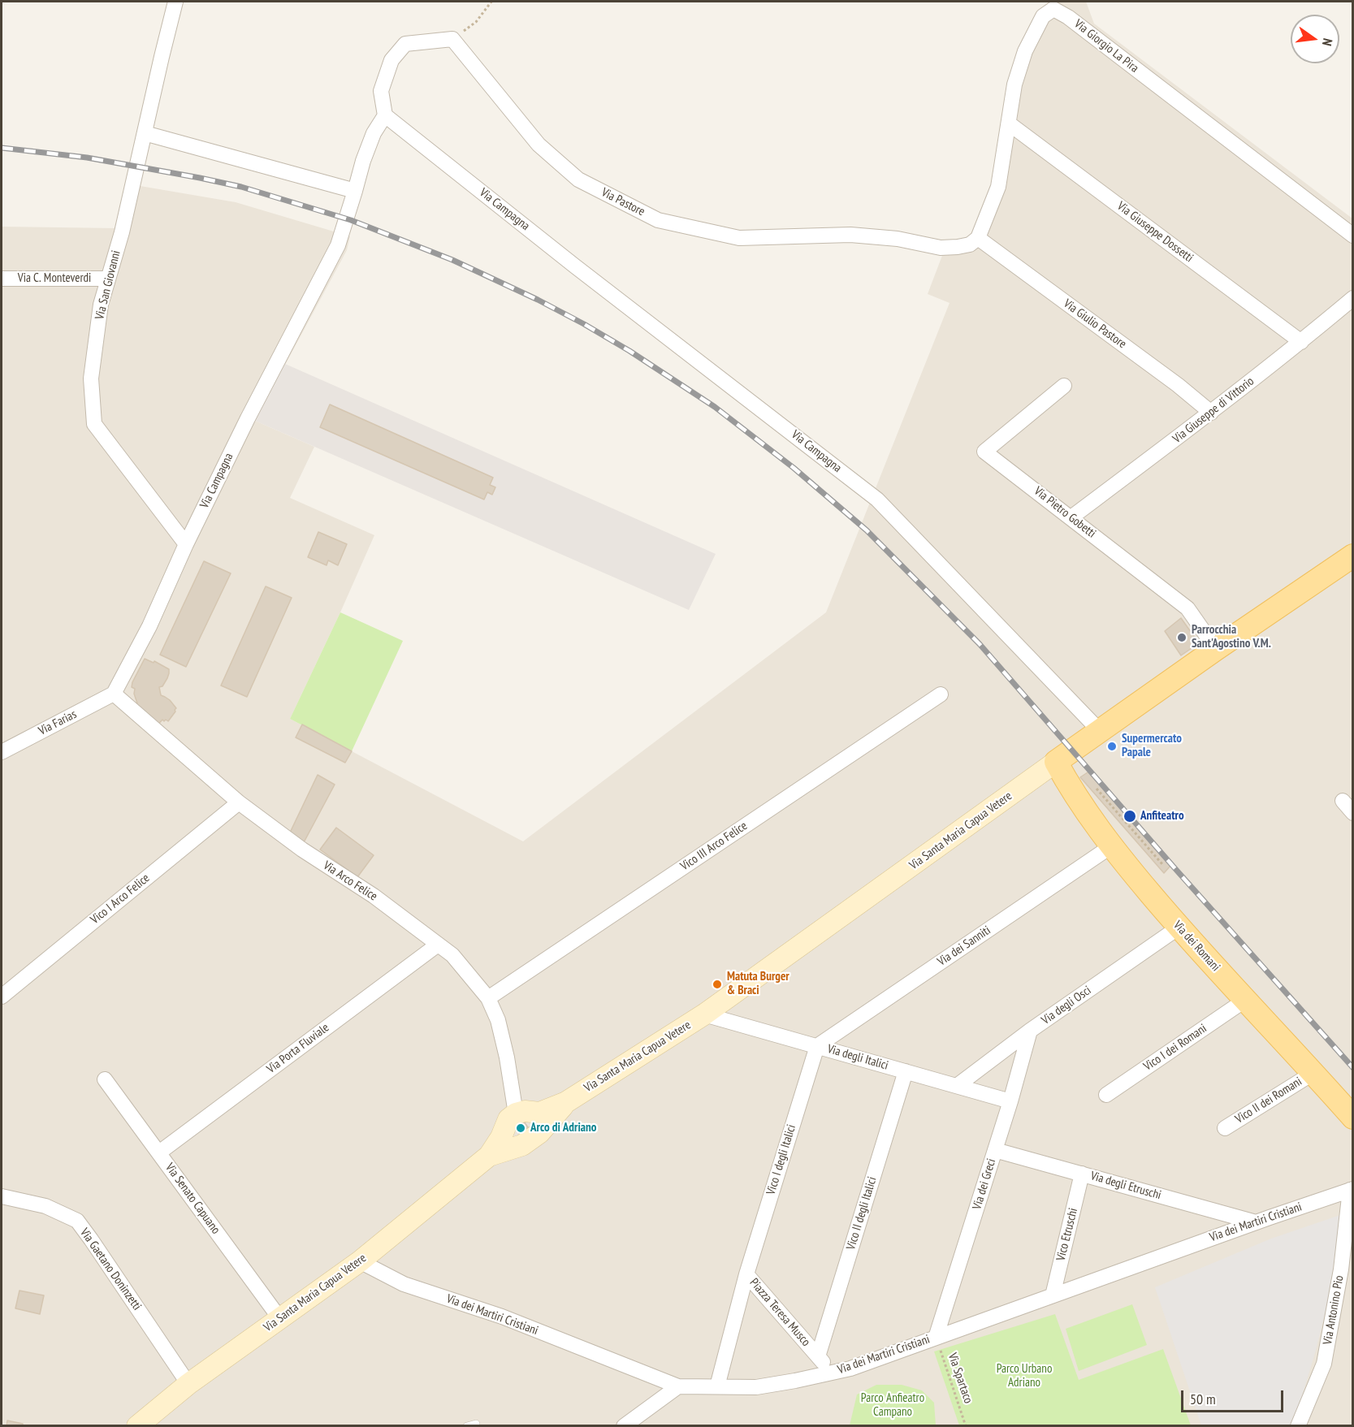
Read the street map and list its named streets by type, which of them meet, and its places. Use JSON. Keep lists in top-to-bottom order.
{
  "streets": {
    "main road": ["Via Santa Maria Capua Vetere", "Via dei Romani"],
    "street": [
      "Via Giorgio La Pira",
      "Via Pastore",
      "Via Campagna",
      "Via Giuseppe Dossetti",
      "Via C. Monteverdi",
      "Via San Giovanni",
      "Via Giulio Pastore",
      "Via Giuseppe di Vittorio",
      "Via Pietro Gobetti",
      "Via Farias",
      "Vico III Arco Felice",
      "Via Arco Felice",
      "Vico I Arco Felice",
      "Via dei Sanniti",
      "Via degli Osci",
      "Vico I dei Romani",
      "Via Porta Fluviale",
      "Via degli Italici",
      "Vico II dei Romani",
      "Vico I degli Italici",
      "Via dei Greci",
      "Via degli Etruschi",
      "Via Senato Capuano",
      "Vico II degli Italici",
      "Via dei Martiri Cristiani",
      "Vico Etruschi",
      "Via Gaetano Doninzetti",
      "Via Antonino Pio",
      "Piazza Teresa Musco"
    ],
    "path": ["Via Spartaco"]
  },
  "crossings": [
    ["Via Giorgio La Pira", "Via Pastore"],
    ["Via Giorgio La Pira", "Via Giuseppe Dossetti"],
    ["Via Giorgio La Pira", "Via Giulio Pastore"],
    ["Via Pastore", "Via Giulio Pastore"],
    ["Via Campagna", "Via San Giovanni"],
    ["Via Campagna", "Via Farias"],
    ["Via Campagna", "Via Santa Maria Capua Vetere"],
    ["Via Campagna", "Via Arco Felice"],
    ["Via Giuseppe Dossetti", "Via Giuseppe di Vittorio"],
    ["Via C. Monteverdi", "Via San Giovanni"],
    ["Via Giulio Pastore", "Via Giuseppe di Vittorio"],
    ["Via Giuseppe di Vittorio", "Via Pietro Gobetti"],
    ["Via Pietro Gobetti", "Via Santa Maria Capua Vetere"],
    ["Via Farias", "Via Arco Felice"],
    ["Via Santa Maria Capua Vetere", "Via dei Romani"],
    ["Via Santa Maria Capua Vetere", "Via degli Italici"],
    ["Via Santa Maria Capua Vetere", "Via Senato Capuano"],
    ["Via Santa Maria Capua Vetere", "Via dei Martiri Cristiani"],
    ["Via Santa Maria Capua Vetere", "Via Gaetano Doninzetti"],
    ["Vico III Arco Felice", "Via Arco Felice"],
    ["Via Arco Felice", "Vico I Arco Felice"],
    ["Via Arco Felice", "Via Porta Fluviale"],
    ["Via dei Sanniti", "Via dei Romani"],
    ["Via dei Sanniti", "Via degli Italici"],
    ["Via dei Sanniti", "Vico I degli Italici"],
    ["Via dei Romani", "Via degli Osci"],
    ["Via dei Romani", "Vico I dei Romani"],
    ["Via dei Romani", "Vico II dei Romani"],
    ["Via degli Osci", "Via degli Italici"],
    ["Via degli Osci", "Via dei Greci"],
    ["Via Porta Fluviale", "Via Senato Capuano"],
    ["Via degli Italici", "Vico I degli Italici"],
    ["Via degli Italici", "Via dei Greci"],
    ["Via degli Italici", "Vico II degli Italici"],
    ["Vico I degli Italici", "Piazza Teresa Musco"],
    ["Via dei Greci", "Via degli Etruschi"],
    ["Via dei Greci", "Via dei Martiri Cristiani"],
    ["Via dei Greci", "Via Spartaco"],
    ["Via degli Etruschi", "Via dei Martiri Cristiani"],
    ["Via degli Etruschi", "Vico Etruschi"],
    ["Vico II degli Italici", "Piazza Teresa Musco"],
    ["Via dei Martiri Cristiani", "Vico Etruschi"],
    ["Via dei Martiri Cristiani", "Via Antonino Pio"],
    ["Via dei Martiri Cristiani", "Piazza Teresa Musco"],
    ["Via dei Martiri Cristiani", "Via Spartaco"]
  ],
  "parks": ["Parco Urbano Adriano", "Parco Anfieatro Campano"],
  "places": [
    "Parrocchia Sant'Agostino V.M.",
    "Supermercato Papale",
    "Anfiteatro",
    "Matuta Burger & Braci",
    "Arco di Adriano"
  ],
  "scale_bar": "50 m",
  "north": "right"
}
